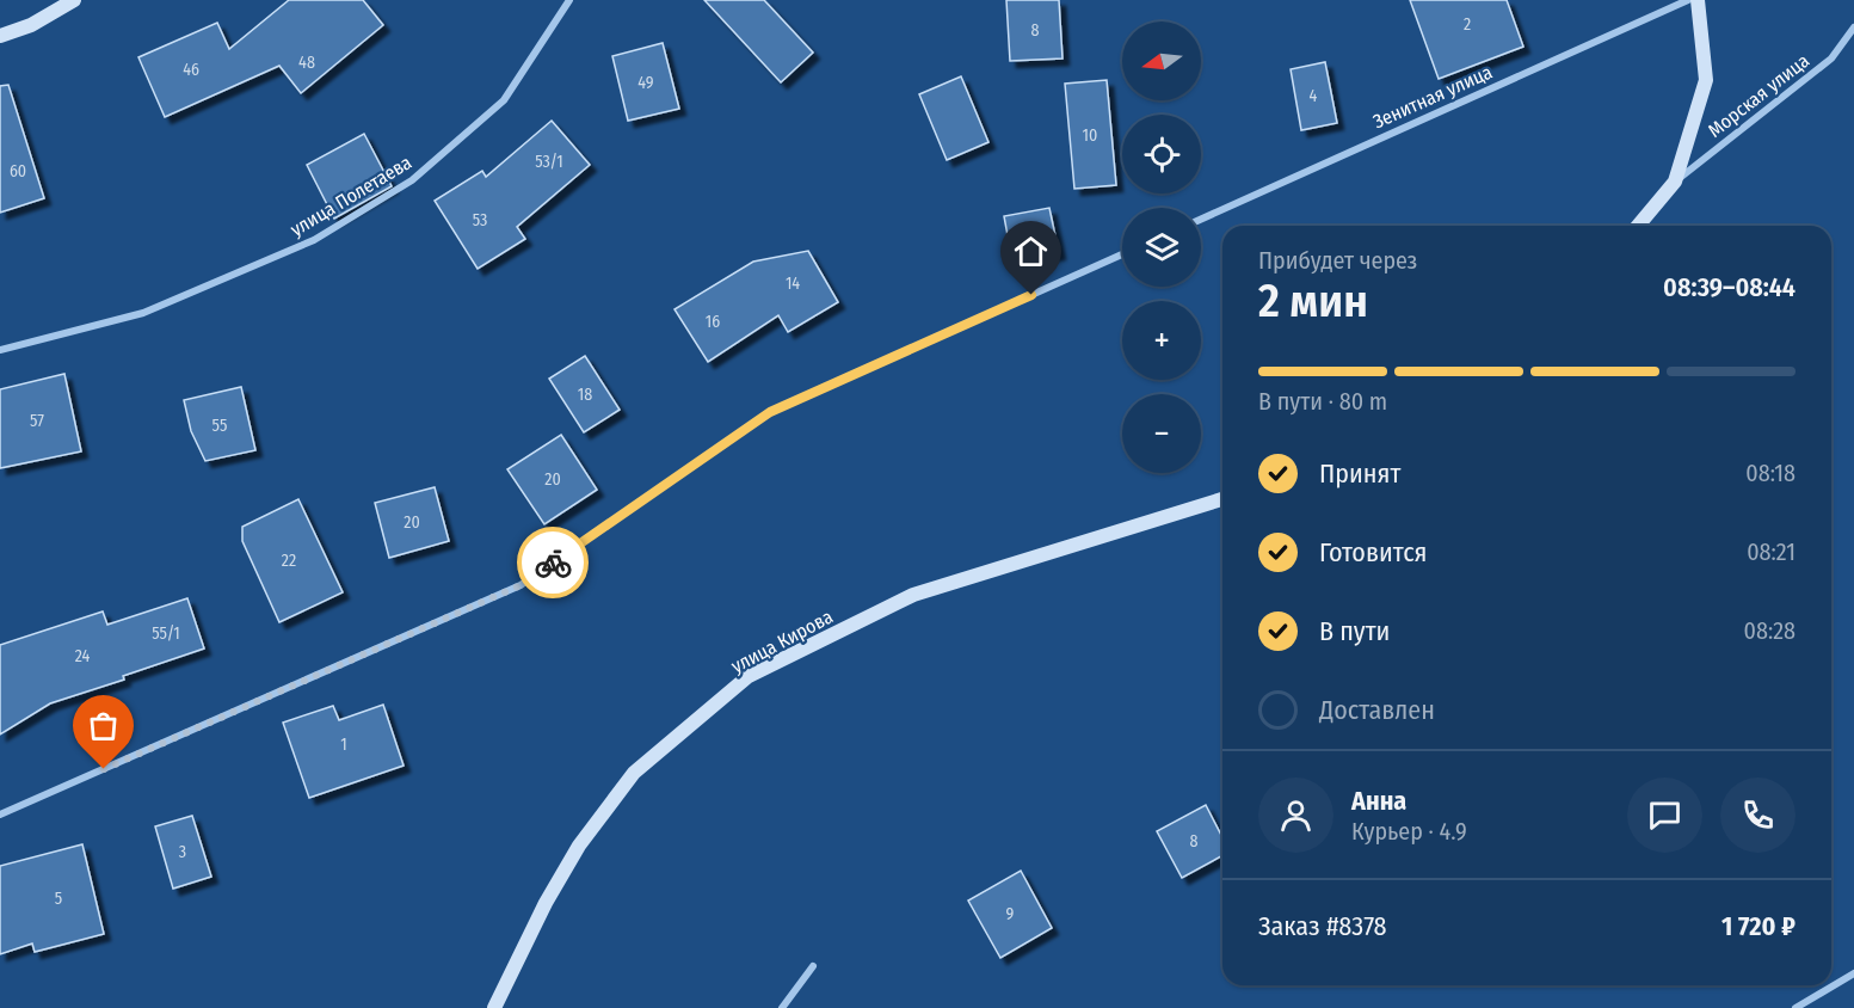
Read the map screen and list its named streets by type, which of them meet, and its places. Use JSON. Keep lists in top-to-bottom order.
{
  "streets": {
    "main road": ["улица Кирова"],
    "street": ["Морская улица", "Зенитная улица", "улица Полетаева"]
  },
  "house_numbers": [
    "2",
    "8",
    "48",
    "46",
    "49",
    "4",
    "10",
    "53/1",
    "60",
    "53",
    "14",
    "16",
    "18",
    "57",
    "55",
    "20",
    "20",
    "22",
    "55/1",
    "24",
    "1",
    "8",
    "3",
    "5",
    "9"
  ],
  "north": "left",
  "page": {
    "map_buttons": ["+", "−"],
    "heading": ["2 мин", "Прибудет через", "08:39–08:44"],
    "panel": [
      "Анна",
      "Курьер · 4.9",
      "Заказ #8378",
      "1 720 ₽"
    ],
    "bar": "В пути · 80 m",
    "list": [
      ["Принят", "08:18"],
      ["Готовится", "08:21"],
      ["В пути", "08:28"],
      "Доставлен"
    ]
  }
}
